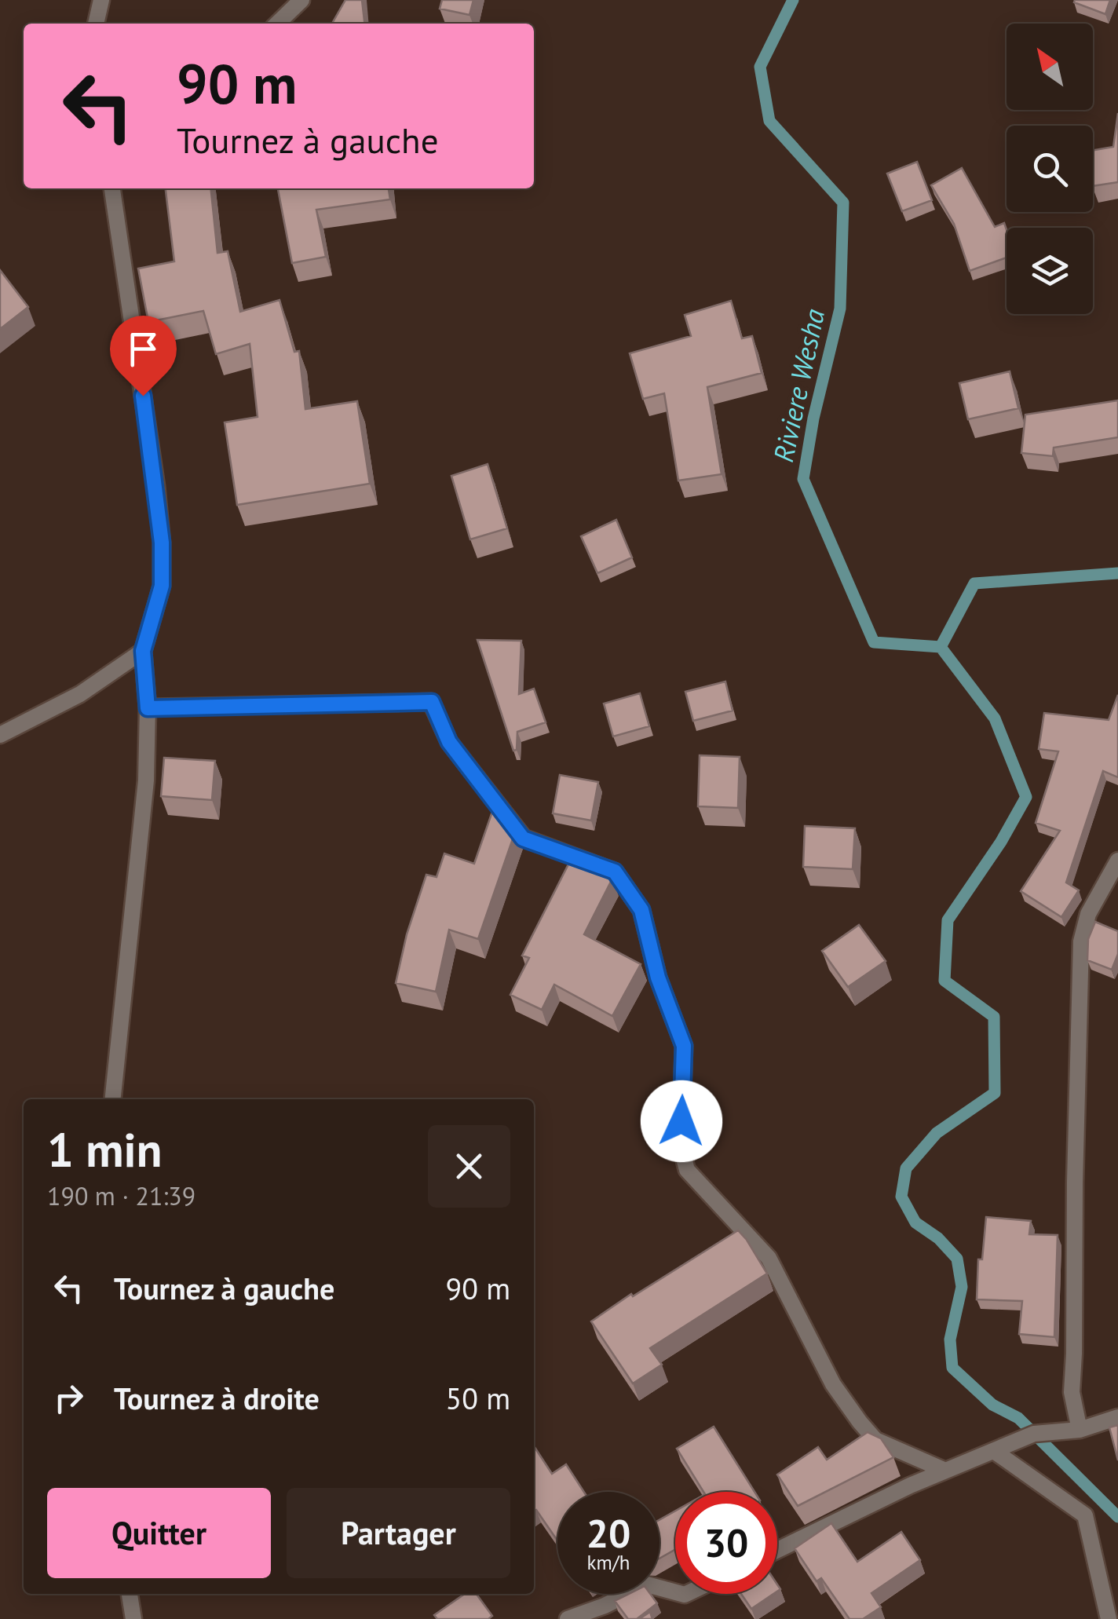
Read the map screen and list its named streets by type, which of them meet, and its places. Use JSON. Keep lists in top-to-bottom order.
{
  "water": ["Riviere Wesha"],
  "north": "top left",
  "page": {
    "turn": ["90 m", "Tournez à gauche"],
    "heading": ["1 min", "190 m · 21:39"],
    "list": [
      {
        "name": "Tournez à gauche",
        "value": "90 m"
      },
      {
        "name": "Tournez à droite",
        "value": "50 m"
      }
    ],
    "buttons": ["Quitter", "Partager"],
    "speed": "20 km/h",
    "limit": "30"
  }
}
